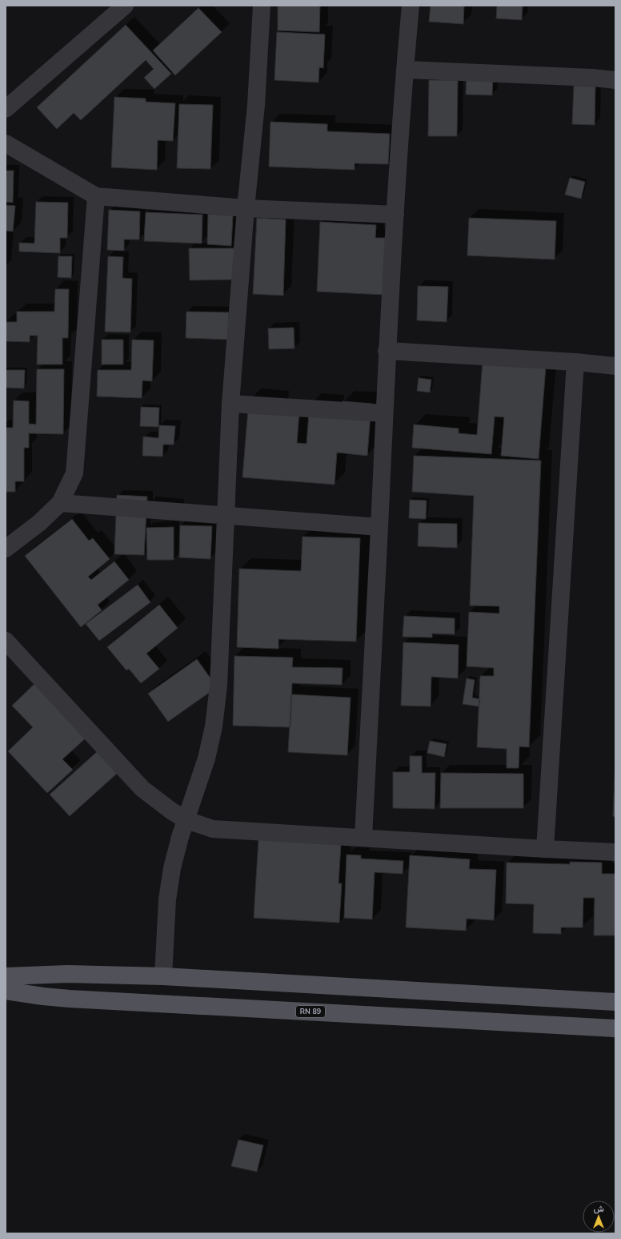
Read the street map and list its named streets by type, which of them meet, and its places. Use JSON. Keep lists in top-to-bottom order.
{
  "streets": {
    "main road": ["RN 89"]
  },
  "north": "top"
}
